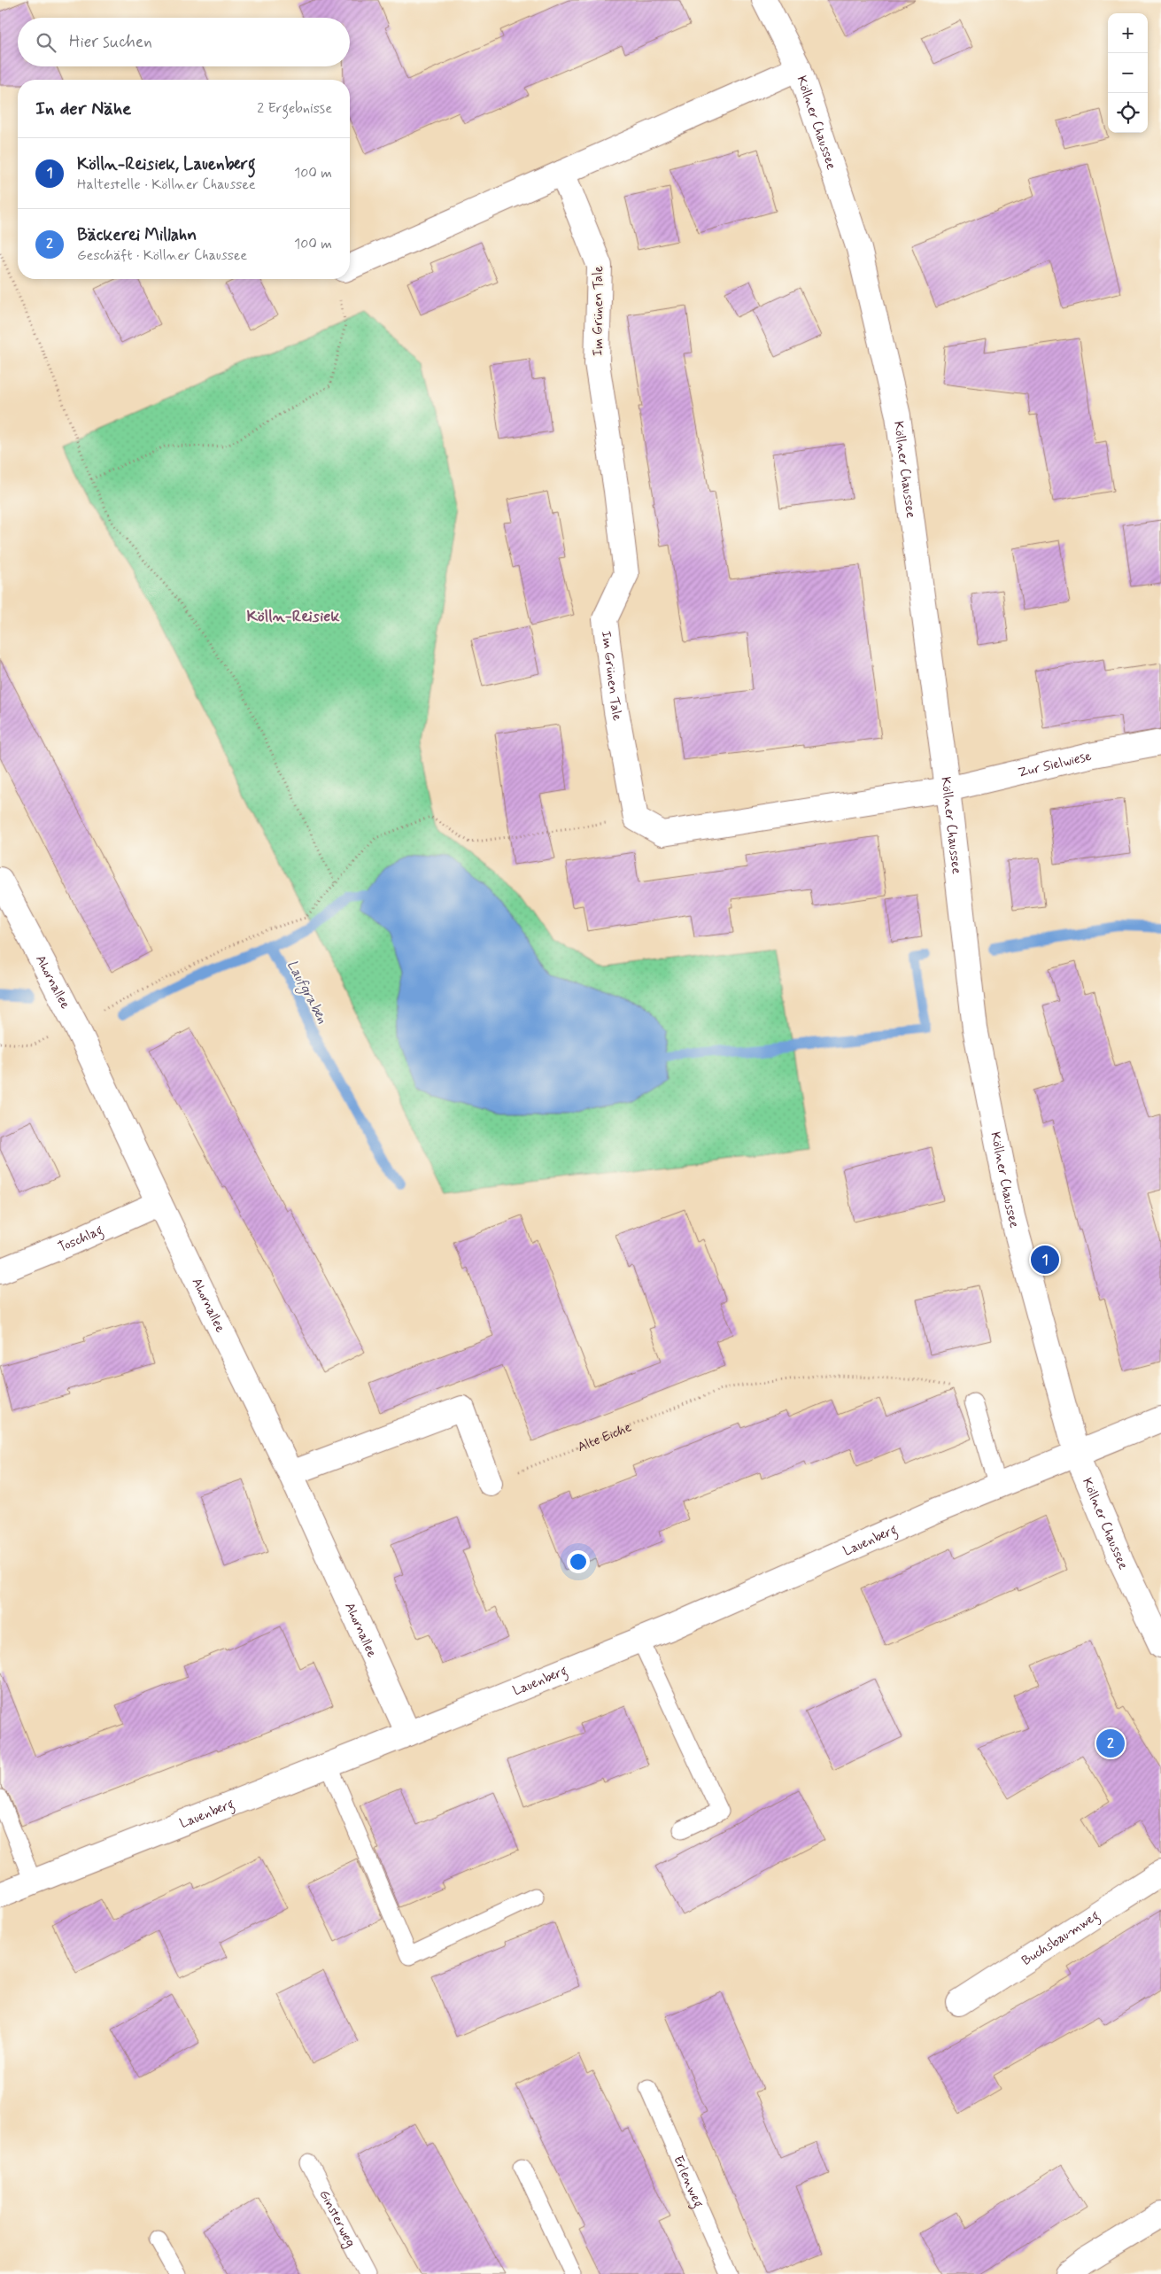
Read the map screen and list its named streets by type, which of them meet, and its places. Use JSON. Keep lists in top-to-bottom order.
{
  "streets": {
    "street": [
      "Köllner Chaussee",
      "Im Grünen Tale",
      "Zur Sielwiese",
      "Ahornallee",
      "Toschlag",
      "Lauenberg",
      "Buchsbaumweg"
    ],
    "lane": ["Erlenweg", "Ginsterweg"],
    "path": ["Alte Eiche"]
  },
  "crossings": [
    ["Köllner Chaussee", "Zur Sielwiese"],
    ["Köllner Chaussee", "Lauenberg"],
    ["Ahornallee", "Toschlag"],
    ["Ahornallee", "Lauenberg"]
  ],
  "districts": ["Kölln-Reisiek"],
  "water": ["Laufgraben"],
  "page": {
    "map_buttons": ["+", "−"],
    "search": "Hier suchen",
    "heading": ["In der Nähe", "2 Ergebnisse"],
    "list": [
      {
        "mark": "1",
        "name": "Kölln-Reisiek, Lauenberg",
        "note": "Haltestelle · Köllner Chaussee",
        "value": "100 m"
      },
      {
        "mark": "2",
        "name": "Bäckerei Millahn",
        "note": "Geschäft · Köllner Chaussee",
        "value": "100 m"
      }
    ],
    "pins": ["1", "2"]
  }
}
